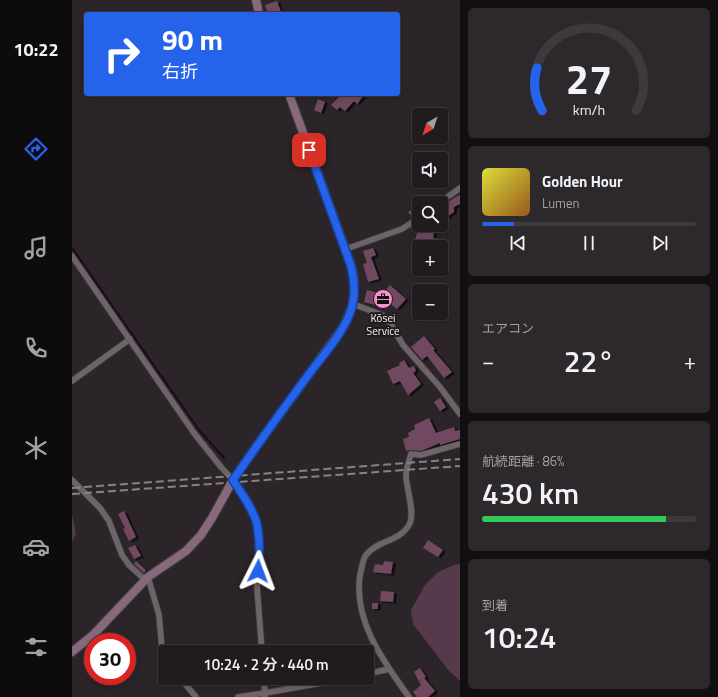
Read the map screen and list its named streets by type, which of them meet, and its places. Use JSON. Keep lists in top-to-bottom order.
{
  "places": {
    "office": ["Kōsei Service"]
  },
  "north": "bottom left",
  "page": {
    "tabs": "10:22",
    "turn": ["90 m", "右折"],
    "map_buttons": ["+", "−"],
    "song": ["Golden Hour", "Lumen"],
    "tile": [
      "エアコン",
      ["航続距離 · 86%", "430 km"],
      ["到着", "10:24"]
    ],
    "heat": ["−", "22°", "+"],
    "limit": "30",
    "trip": "10:24 · 2 分 · 440 m",
    "gauge": ["27", "km/h"]
  }
}
